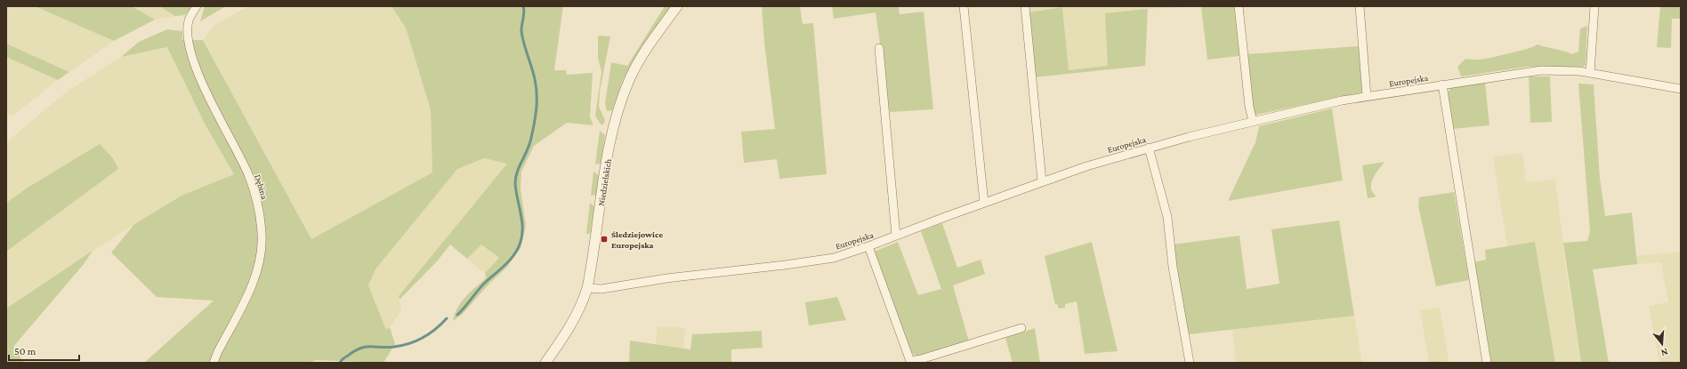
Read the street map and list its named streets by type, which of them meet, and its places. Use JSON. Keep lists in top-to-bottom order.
{
  "streets": {
    "street": ["Europejska", "Niedzielskich", "Dębina"]
  },
  "crossings": [
    ["Europejska", "Niedzielskich"]
  ],
  "places": {
    "transit": ["Śledziejowice Europejska"]
  },
  "scale_bar": "50 m",
  "north": "bottom"
}
